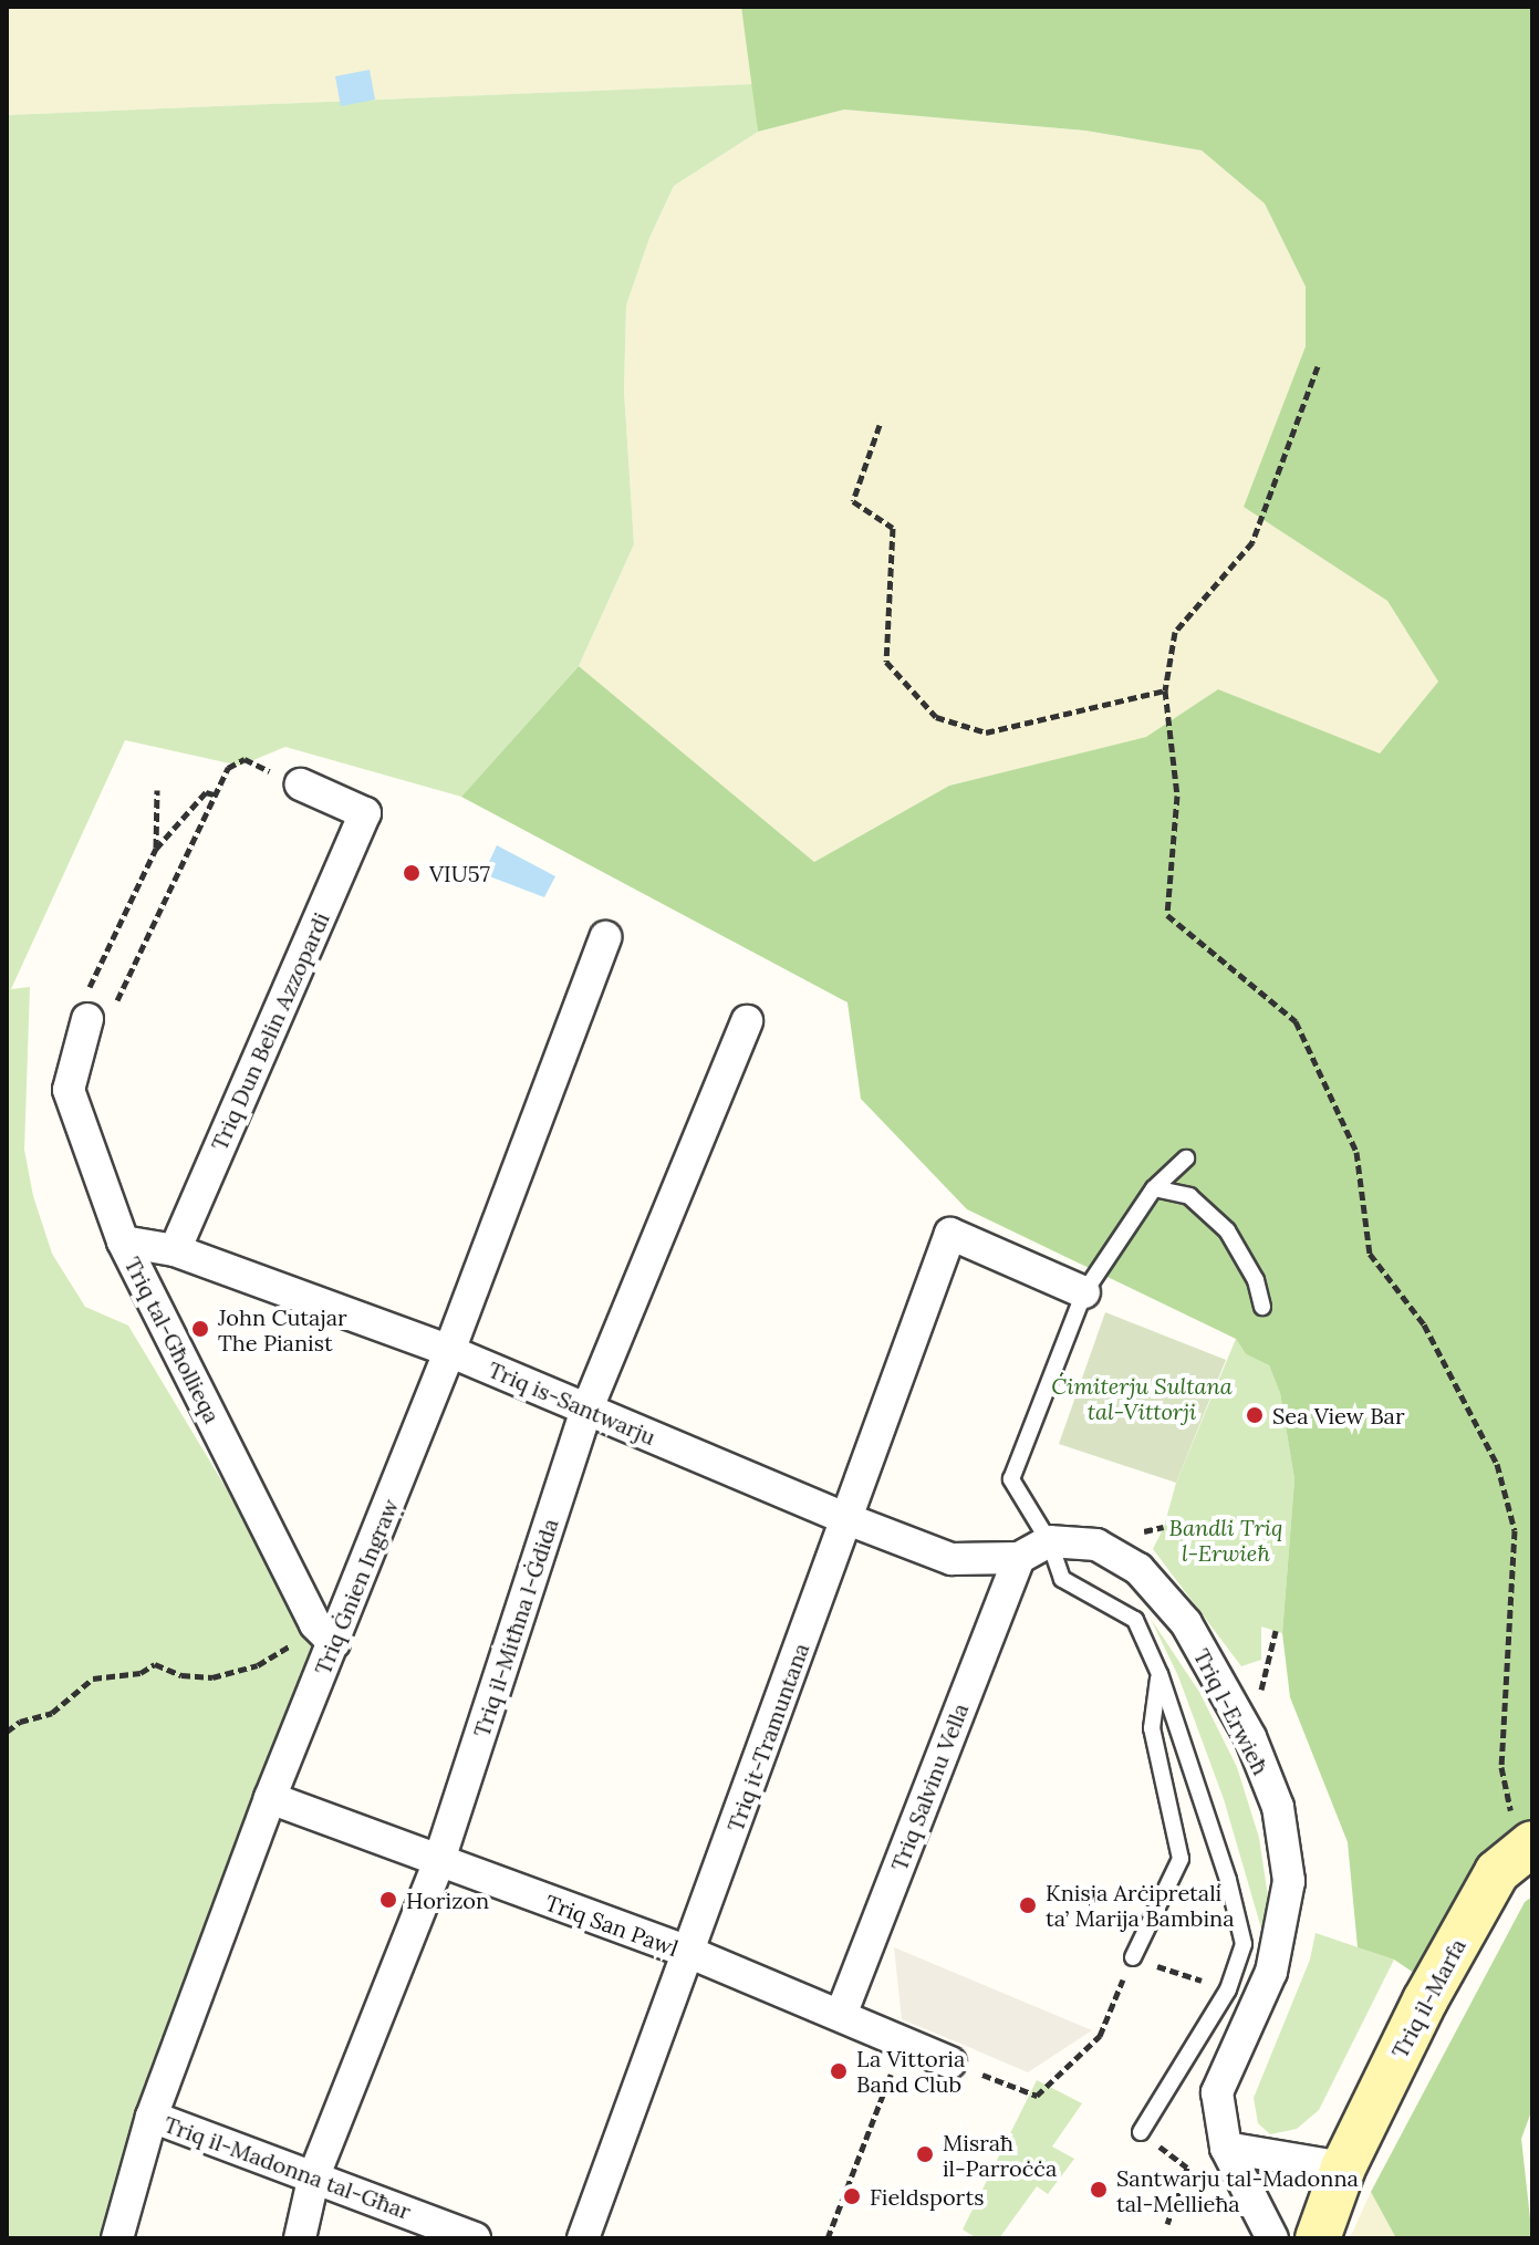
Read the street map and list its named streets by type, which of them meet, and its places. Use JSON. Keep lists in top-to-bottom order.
{
  "streets": {
    "main road": ["Triq il-Marfa"],
    "street": [
      "Triq Dun Belin Azzopardi",
      "Triq tal-Għollieqa",
      "Triq is-Santwarju",
      "Triq Ġnien Ingraw",
      "Triq il-Mitħna l-Ġdida",
      "Triq l-Erwieħ",
      "Triq it-Tramuntana",
      "Triq Salvinu Vella",
      "Triq San Pawl",
      "Triq il-Madonna tal-Għar"
    ]
  },
  "crossings": [
    ["Triq Dun Belin Azzopardi", "Triq is-Santwarju"],
    ["Triq tal-Għollieqa", "Triq is-Santwarju"],
    ["Triq tal-Għollieqa", "Triq Ġnien Ingraw"],
    ["Triq is-Santwarju", "Triq Ġnien Ingraw"],
    ["Triq is-Santwarju", "Triq il-Mitħna l-Ġdida"],
    ["Triq is-Santwarju", "Triq it-Tramuntana"],
    ["Triq is-Santwarju", "Triq Salvinu Vella"],
    ["Triq Ġnien Ingraw", "Triq San Pawl"],
    ["Triq Ġnien Ingraw", "Triq il-Madonna tal-Għar"],
    ["Triq il-Mitħna l-Ġdida", "Triq San Pawl"],
    ["Triq il-Mitħna l-Ġdida", "Triq il-Madonna tal-Għar"],
    ["Triq it-Tramuntana", "Triq San Pawl"],
    ["Triq Salvinu Vella", "Triq San Pawl"]
  ],
  "parks": ["Ċimiterju Sultana tal-Vittorji", "Bandli Triq l-Erwieħ"],
  "places": [
    "VIU57",
    "John Cutajar The Pianist",
    "Sea View Bar",
    "Horizon",
    "Knisja Arċipretali ta’ Marija Bambina",
    "La Vittoria Band Club",
    "Misraħ il-Parroċċa",
    "Santwarju tal-Madonna tal-Mellieħa",
    "Fieldsports"
  ]
}
